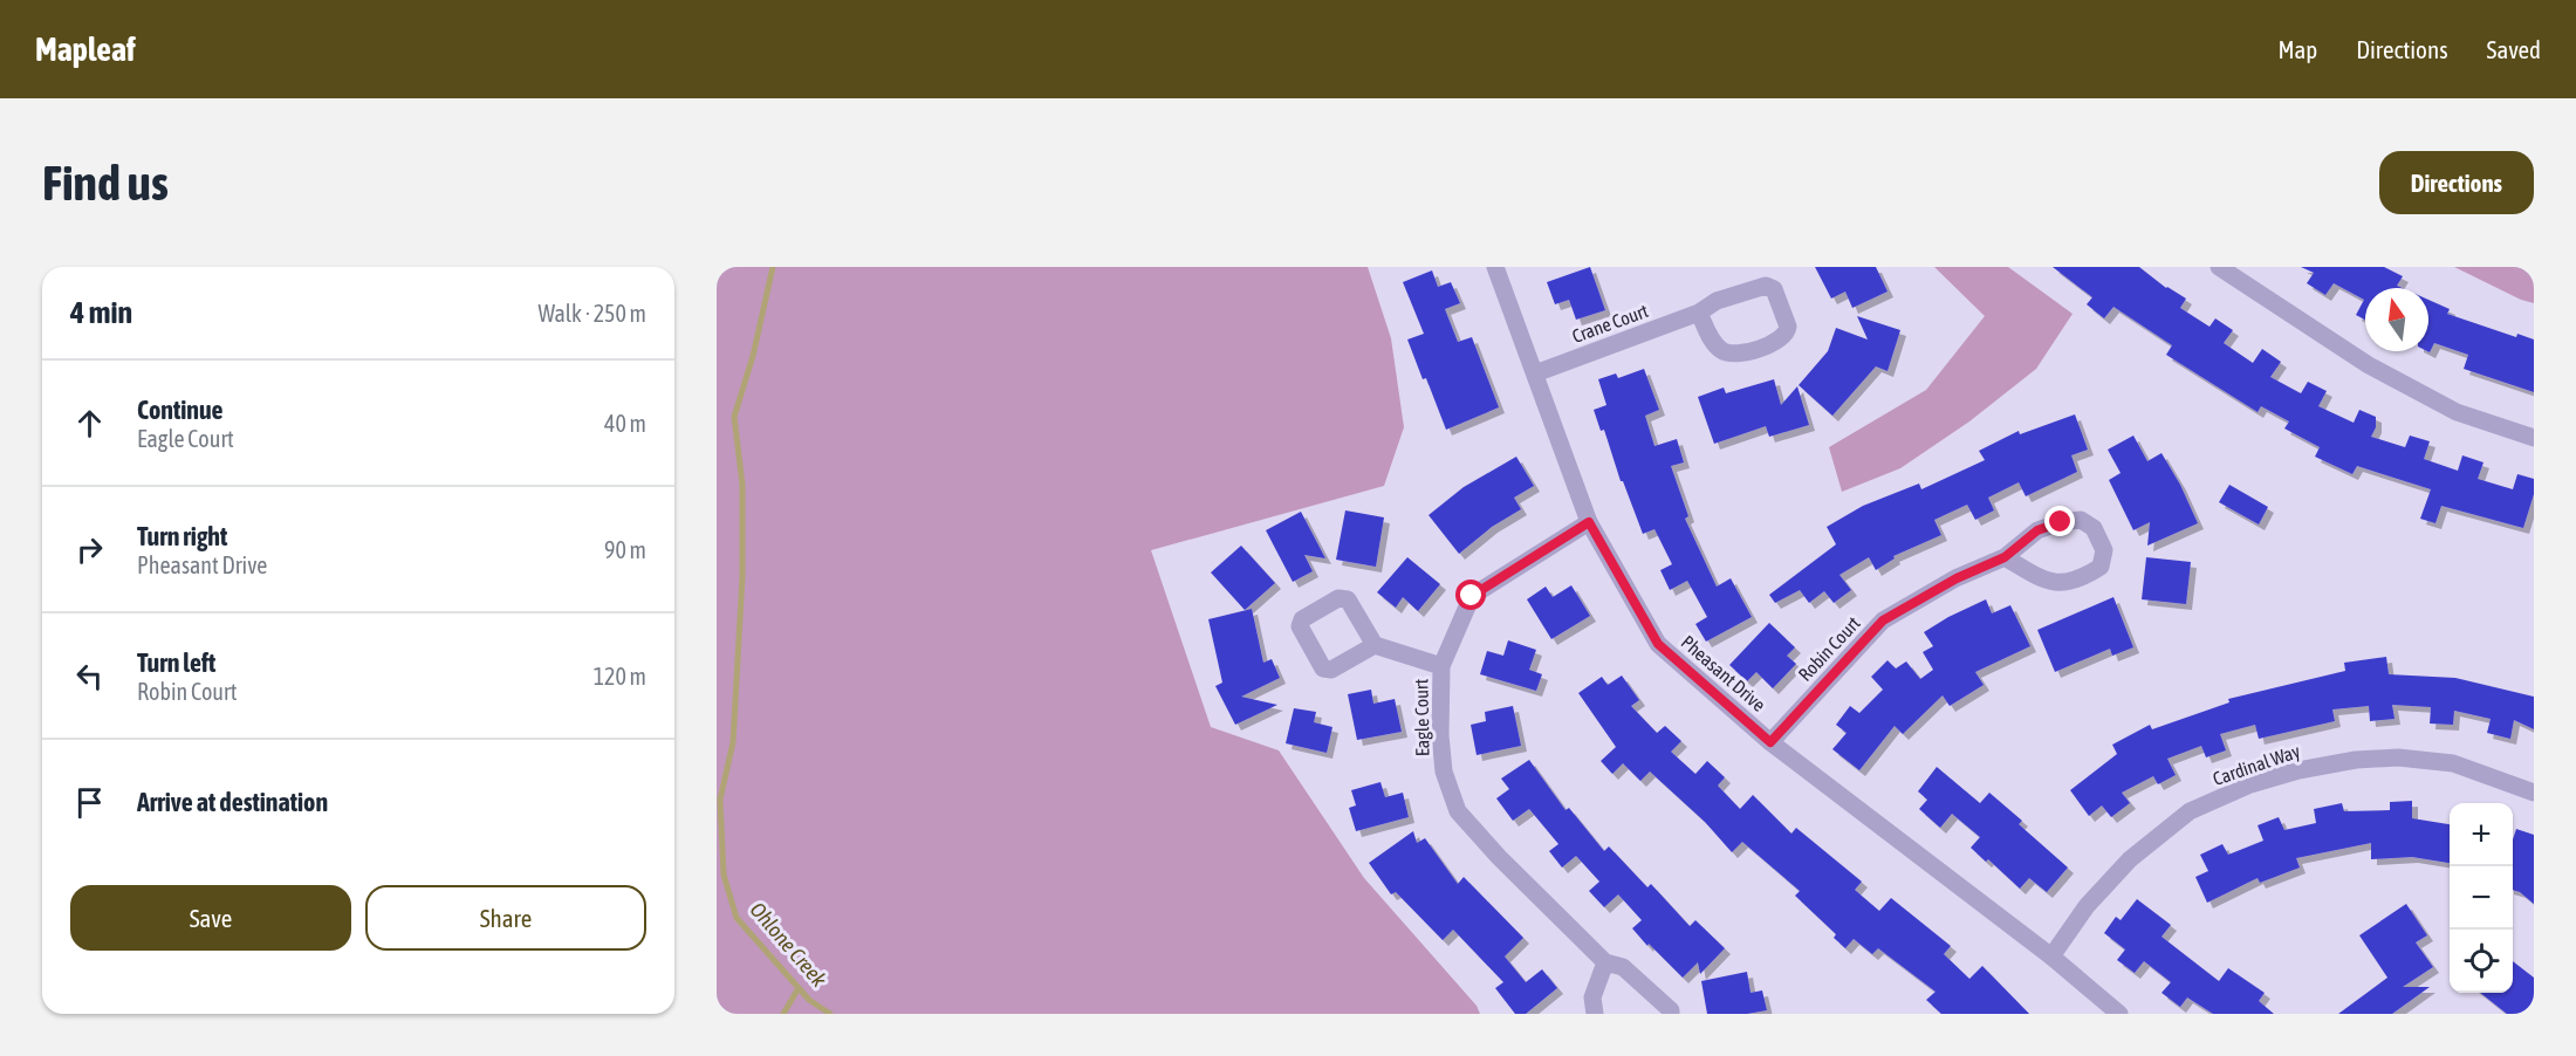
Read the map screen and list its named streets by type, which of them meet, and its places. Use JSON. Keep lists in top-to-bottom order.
{
  "streets": {
    "street": [
      "Crane Court",
      "Robin Court",
      "Pheasant Drive",
      "Eagle Court",
      "Cardinal Way"
    ]
  },
  "crossings": [
    ["Crane Court", "Pheasant Drive"],
    ["Robin Court", "Pheasant Drive"],
    ["Pheasant Drive", "Eagle Court"],
    ["Pheasant Drive", "Cardinal Way"]
  ],
  "water": ["Ohlone Creek"],
  "north": "top",
  "page": {
    "header": "Mapleaf",
    "nav": ["Map", "Directions", "Saved"],
    "buttons": [
      "Directions",
      ["Save", "Share"]
    ],
    "title": "Find us",
    "heading": ["4 min", "Walk · 250 m"],
    "list": [
      ["Continue", "Eagle Court", "40 m"],
      ["Turn right", "Pheasant Drive", "90 m"],
      ["Turn left", "Robin Court", "120 m"],
      "Arrive at destination"
    ],
    "map_buttons": ["+", "−"]
  }
}
